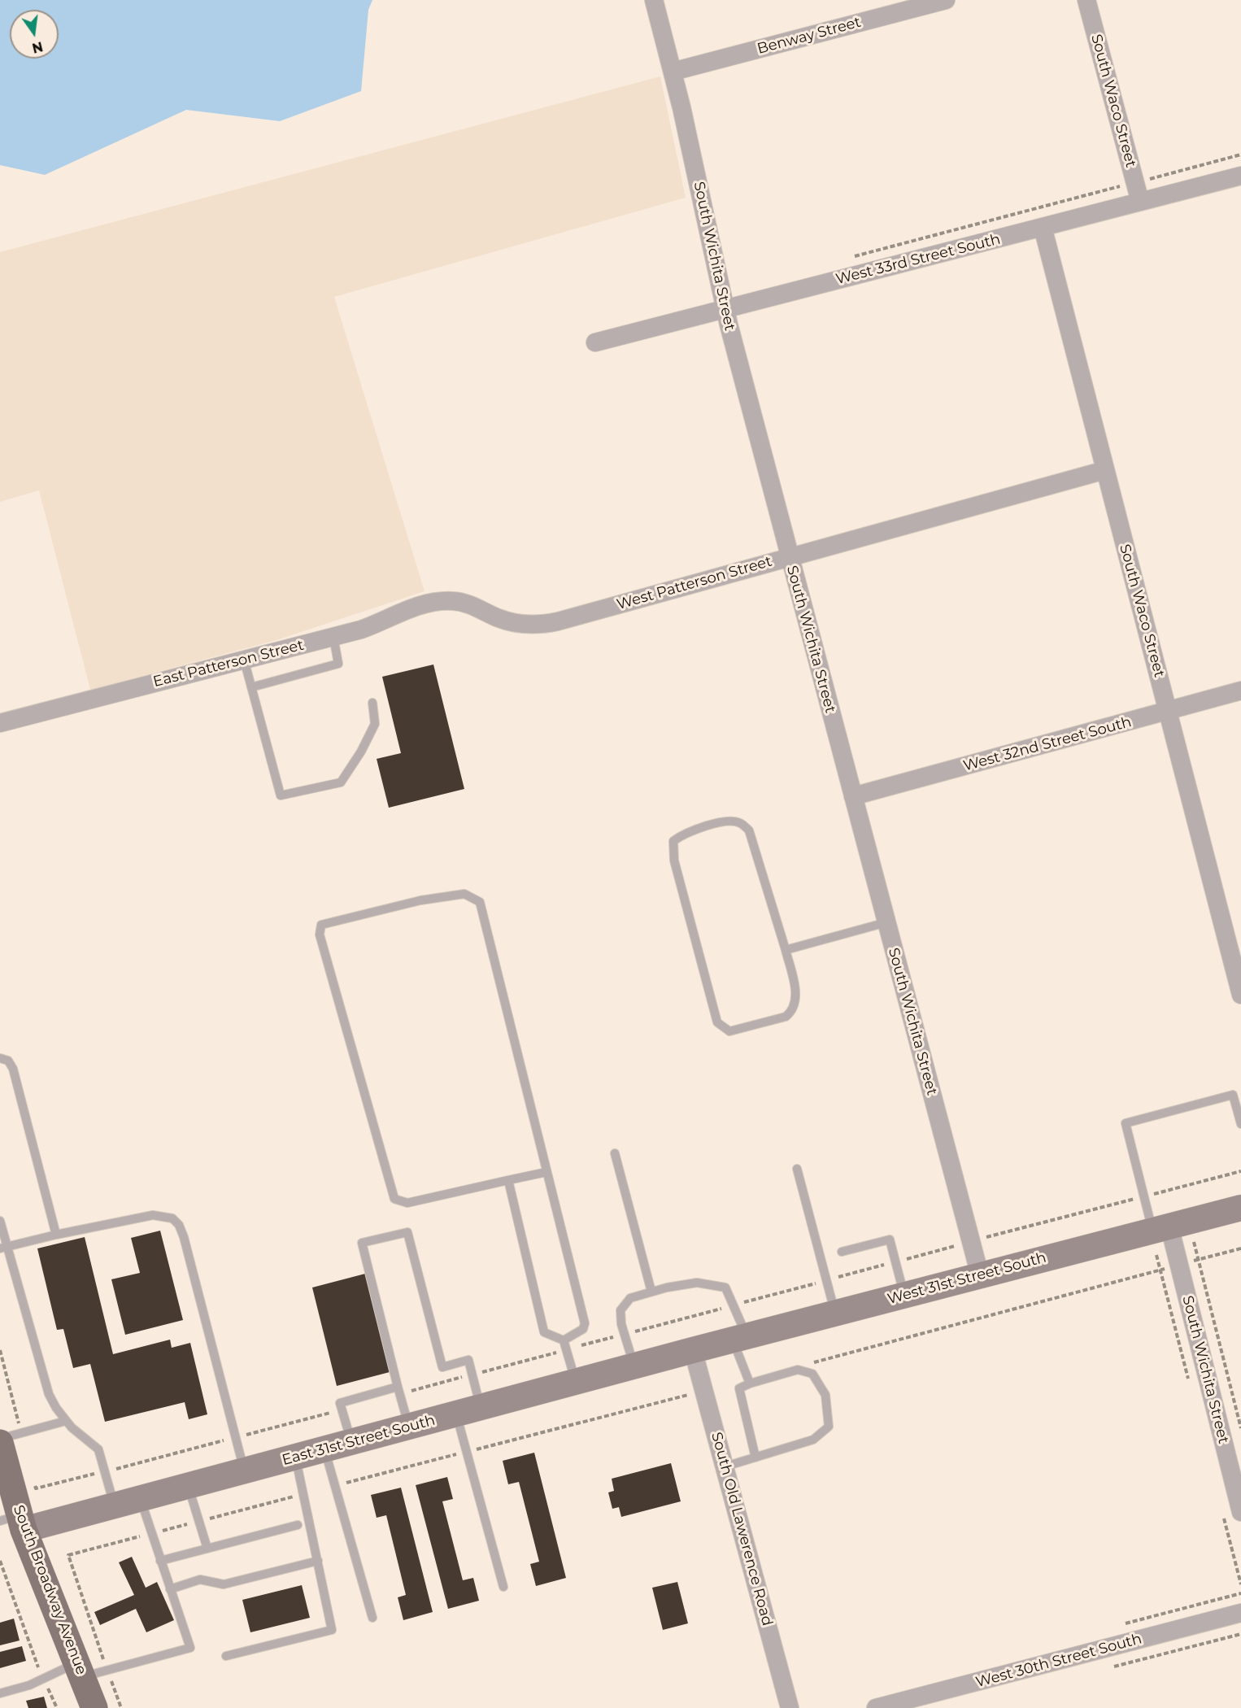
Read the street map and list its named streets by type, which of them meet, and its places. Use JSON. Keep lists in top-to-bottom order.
{
  "streets": {
    "main road": ["South Broadway Avenue"],
    "street": [
      "Benway Street",
      "South Waco Street",
      "South Wichita Street",
      "West 33rd Street South",
      "West Patterson Street",
      "East Patterson Street",
      "West 32nd Street South",
      "West 31st Street South",
      "East 31st Street South",
      "South Old Lawerence Road",
      "West 30th Street South"
    ]
  },
  "crossings": [
    ["Benway Street", "South Wichita Street"],
    ["South Waco Street", "West 33rd Street South"],
    ["South Waco Street", "West Patterson Street"],
    ["South Waco Street", "West 32nd Street South"],
    ["South Wichita Street", "West 33rd Street South"],
    ["South Wichita Street", "West Patterson Street"],
    ["South Wichita Street", "West 32nd Street South"],
    ["South Wichita Street", "West 31st Street South"],
    ["West Patterson Street", "East Patterson Street"],
    ["West 31st Street South", "East 31st Street South"],
    ["West 31st Street South", "South Old Lawerence Road"],
    ["East 31st Street South", "South Old Lawerence Road"],
    ["East 31st Street South", "South Broadway Avenue"]
  ],
  "north": "bottom"
}
